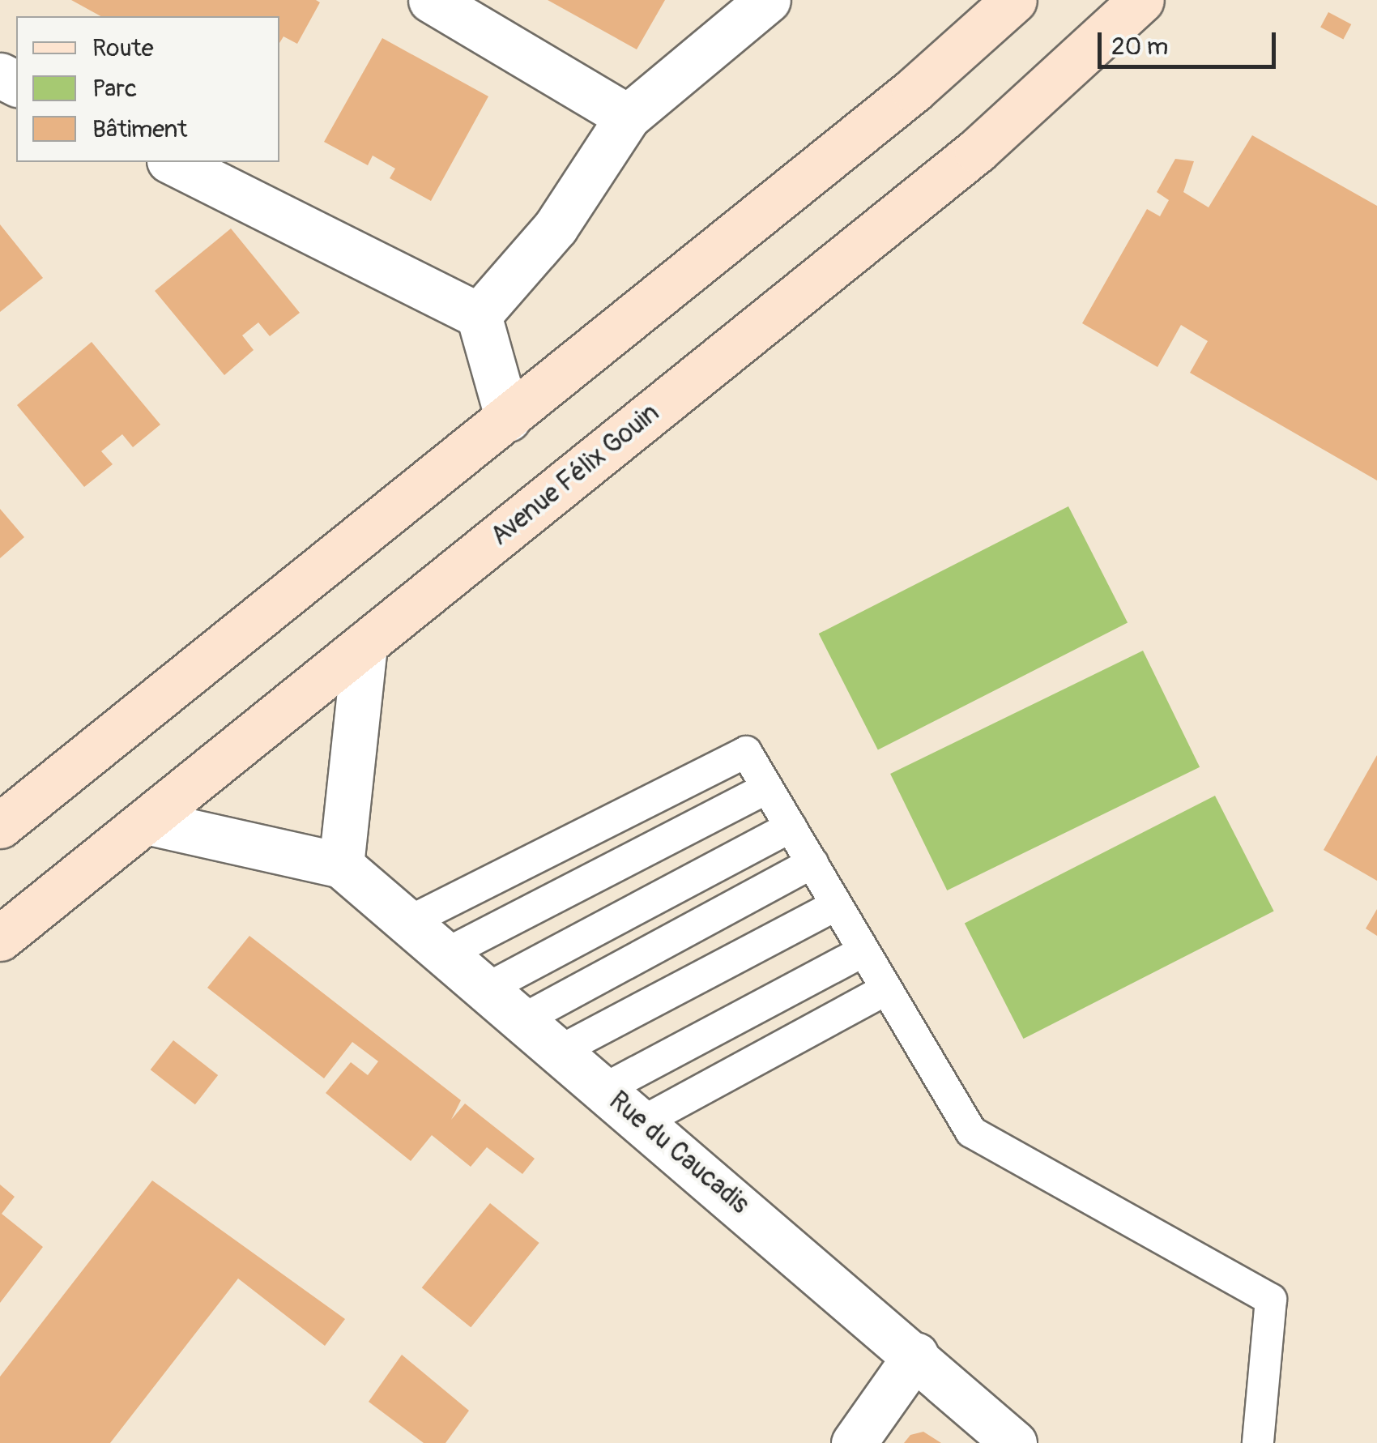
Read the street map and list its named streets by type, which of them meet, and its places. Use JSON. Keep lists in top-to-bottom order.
{
  "streets": {
    "main road": ["Avenue Félix Gouin"],
    "street": ["Rue du Caucadis"]
  },
  "crossings": [
    ["Avenue Félix Gouin", "Rue du Caucadis"]
  ],
  "legend": ["Route", "Parc", "Bâtiment"],
  "scale_bar": "20 m"
}
